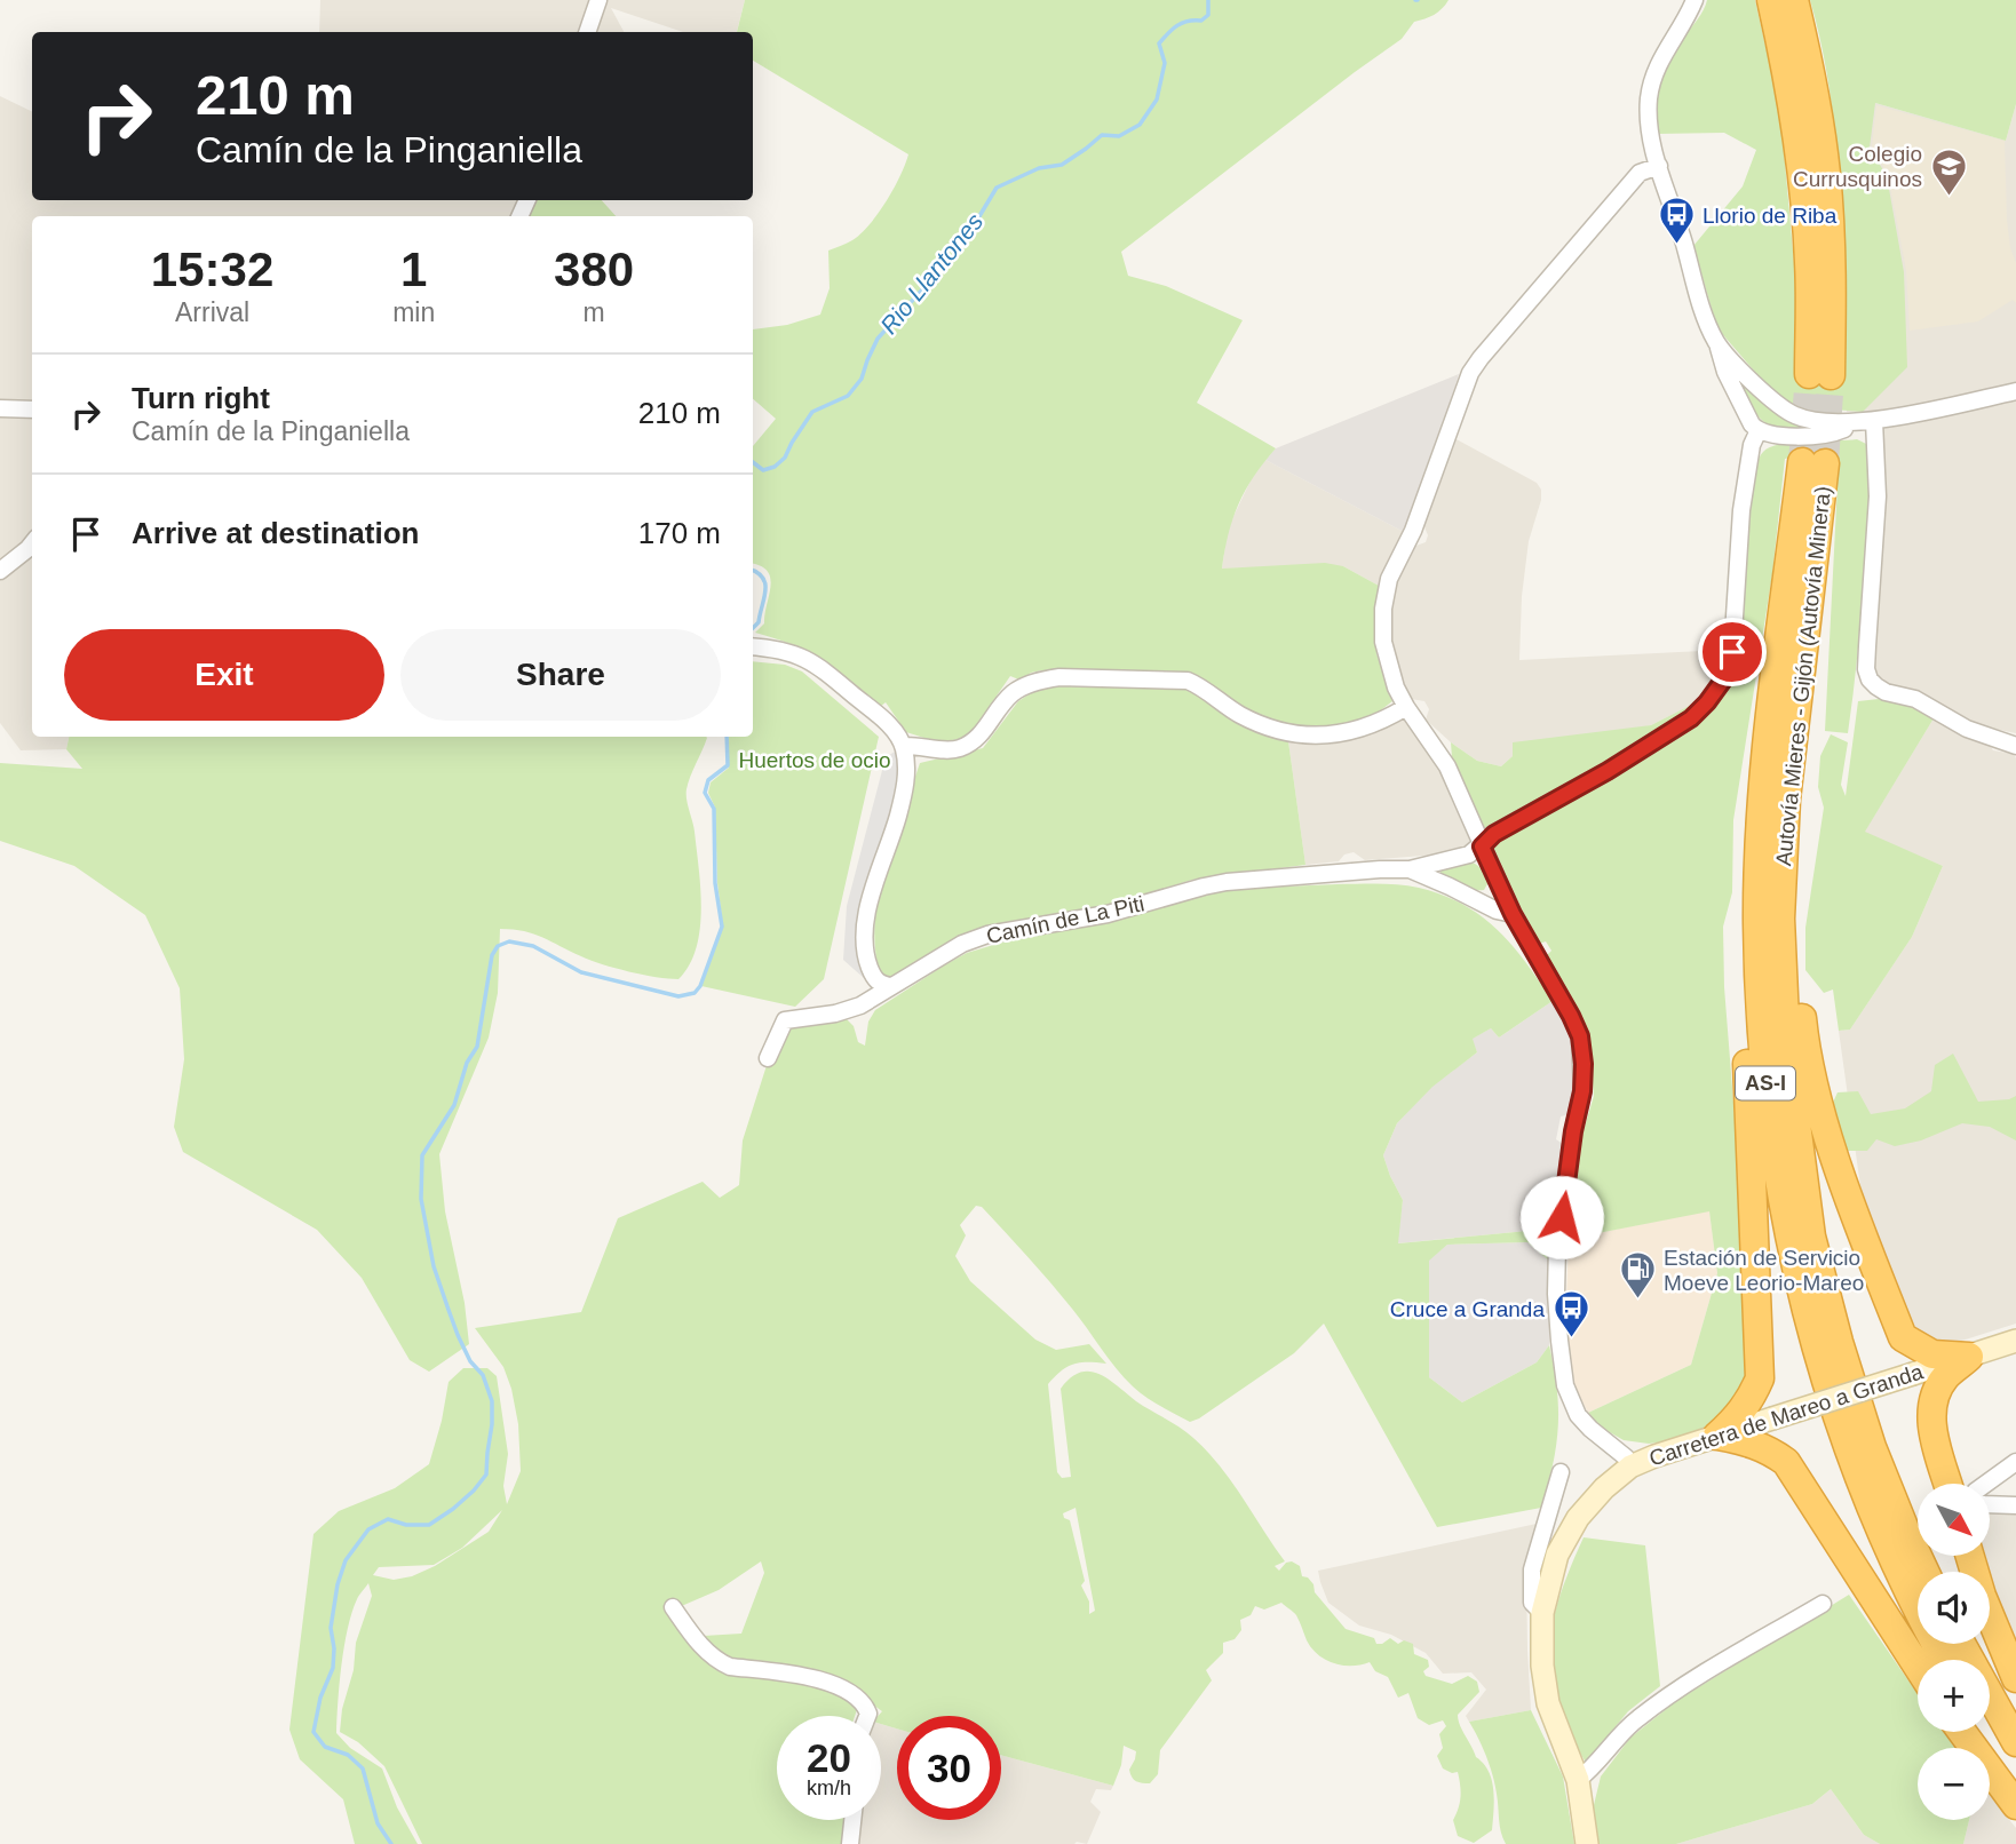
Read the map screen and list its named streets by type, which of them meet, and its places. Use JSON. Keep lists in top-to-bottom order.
{
  "streets": {
    "highway": ["Autovía Mieres - Gijón (Autovía Minera)", "AS-I"],
    "street": ["Camín de La Piti", "Carretera de Mareo a Granda"]
  },
  "water": ["Rio Llantones"],
  "parks": ["Huertos de ocio"],
  "places": {
    "school or university": ["Colegio Currusquinos"],
    "bus stop": ["Llorio de Riba", "Cruce a Granda"],
    "fuel station": ["Estación de Servicio Moeve Leorio-Mareo"]
  },
  "north": "bottom right",
  "page": {
    "turn": ["210 m", "Camín de la Pinganiella"],
    "eta": [
      "15:32",
      "Arrival",
      "1",
      "min",
      "380",
      "m"
    ],
    "list": [
      {
        "name": "Turn right",
        "note": "Camín de la Pinganiella",
        "value": "210 m"
      },
      {
        "name": "Arrive at destination",
        "value": "170 m"
      }
    ],
    "buttons": ["Exit", "Share"],
    "map_buttons": ["+", "−"],
    "speed": "20 km/h",
    "limit": "30"
  }
}
